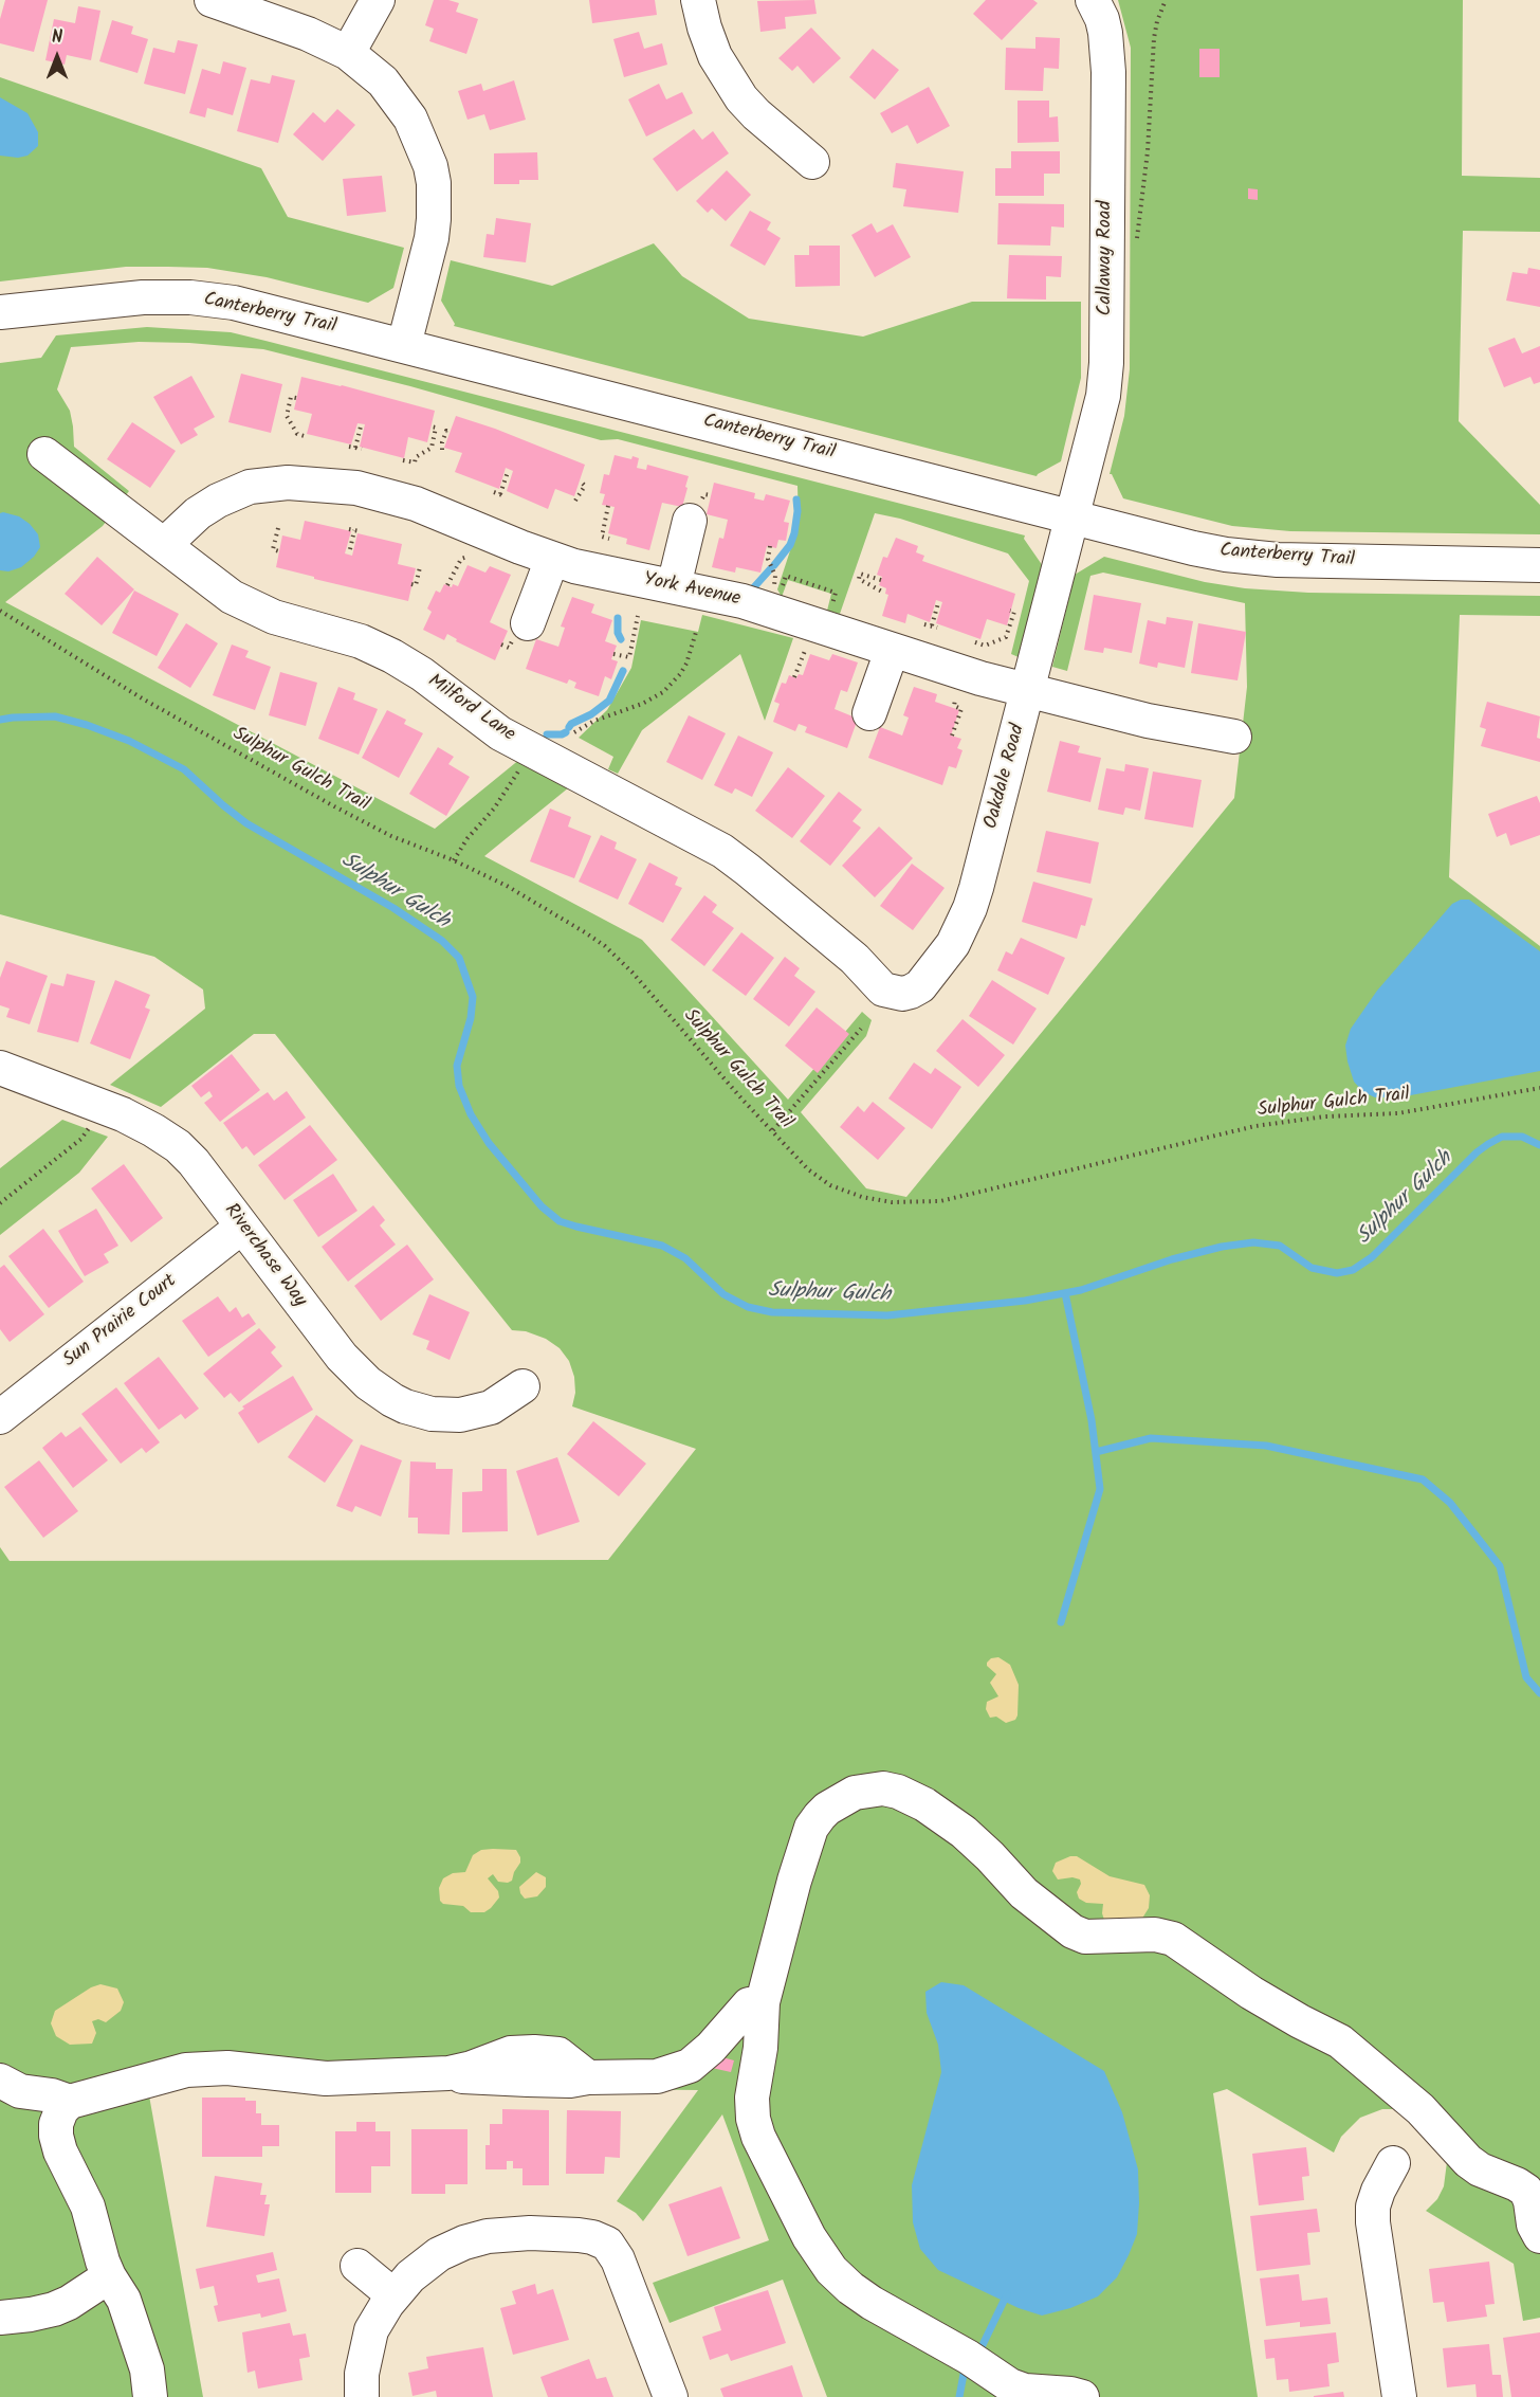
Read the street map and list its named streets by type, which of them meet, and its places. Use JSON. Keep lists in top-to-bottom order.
{
  "streets": {
    "street": [
      "Callaway Road",
      "Canterberry Trail",
      "York Avenue",
      "Milford Lane",
      "Oakdale Road",
      "Riverchase Way",
      "Sun Prairie Court"
    ],
    "path": ["Sulphur Gulch Trail"]
  },
  "crossings": [
    ["Callaway Road", "Canterberry Trail"],
    ["Callaway Road", "Oakdale Road"],
    ["Canterberry Trail", "Oakdale Road"],
    ["York Avenue", "Milford Lane"],
    ["York Avenue", "Oakdale Road"],
    ["Milford Lane", "Oakdale Road"],
    ["Riverchase Way", "Sun Prairie Court"]
  ],
  "water": ["Sulphur Gulch"],
  "north": "top"
}
